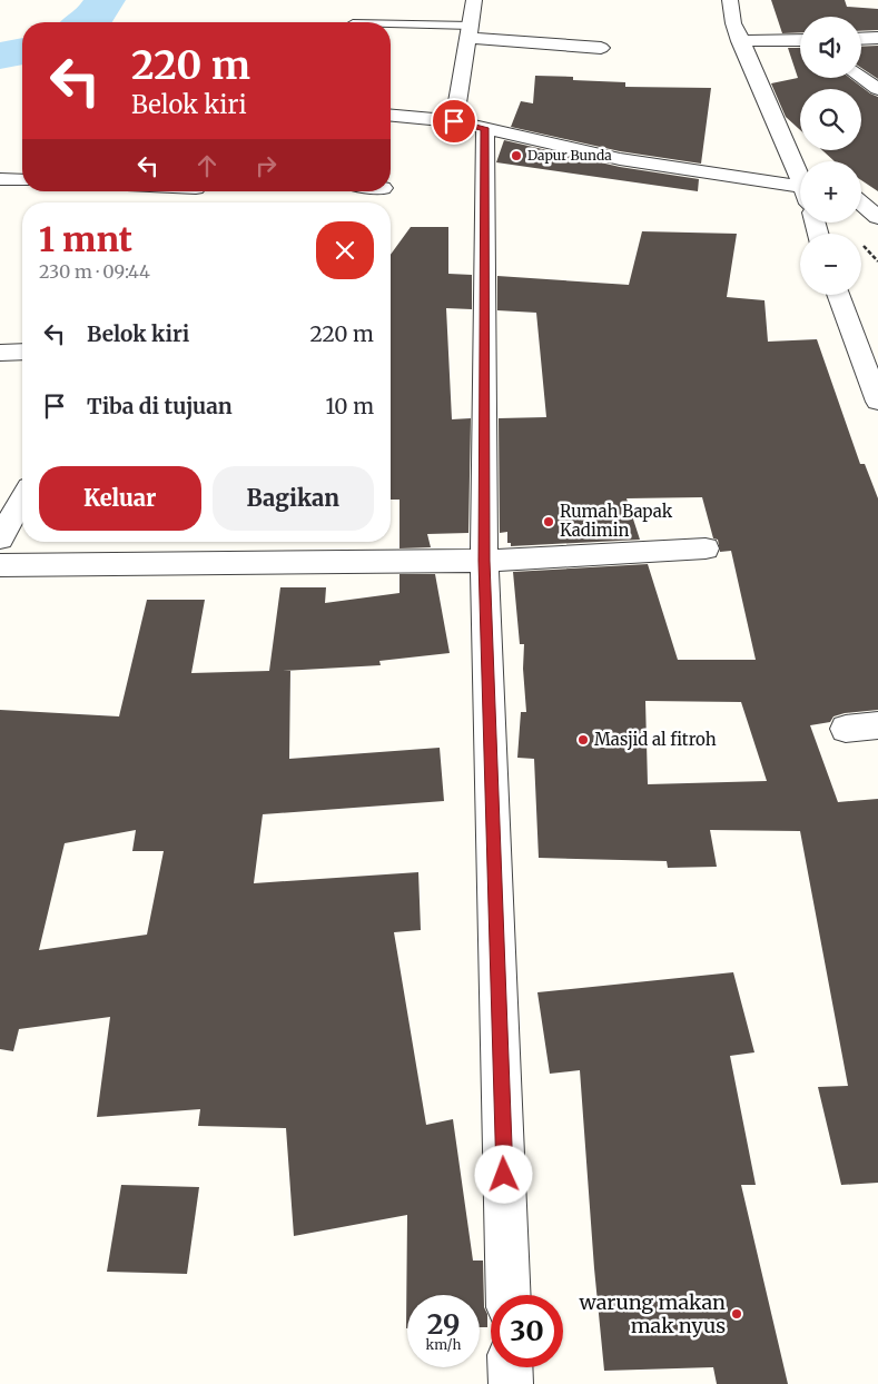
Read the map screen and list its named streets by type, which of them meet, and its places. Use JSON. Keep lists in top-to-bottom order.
{
  "places": [
    "Dapur Bunda",
    "Rumah Bapak Kadimin",
    "Masjid al fitroh",
    "warung makan mak nyus"
  ],
  "page": {
    "map_buttons": ["+", "−"],
    "turn": ["220 m", "Belok kiri"],
    "heading": ["1 mnt", "230 m · 09:44"],
    "list": [
      {
        "name": "Belok kiri",
        "value": "220 m"
      },
      {
        "name": "Tiba di tujuan",
        "value": "10 m"
      }
    ],
    "buttons": ["Keluar", "Bagikan"],
    "speed": "29 km/h",
    "limit": "30"
  }
}
